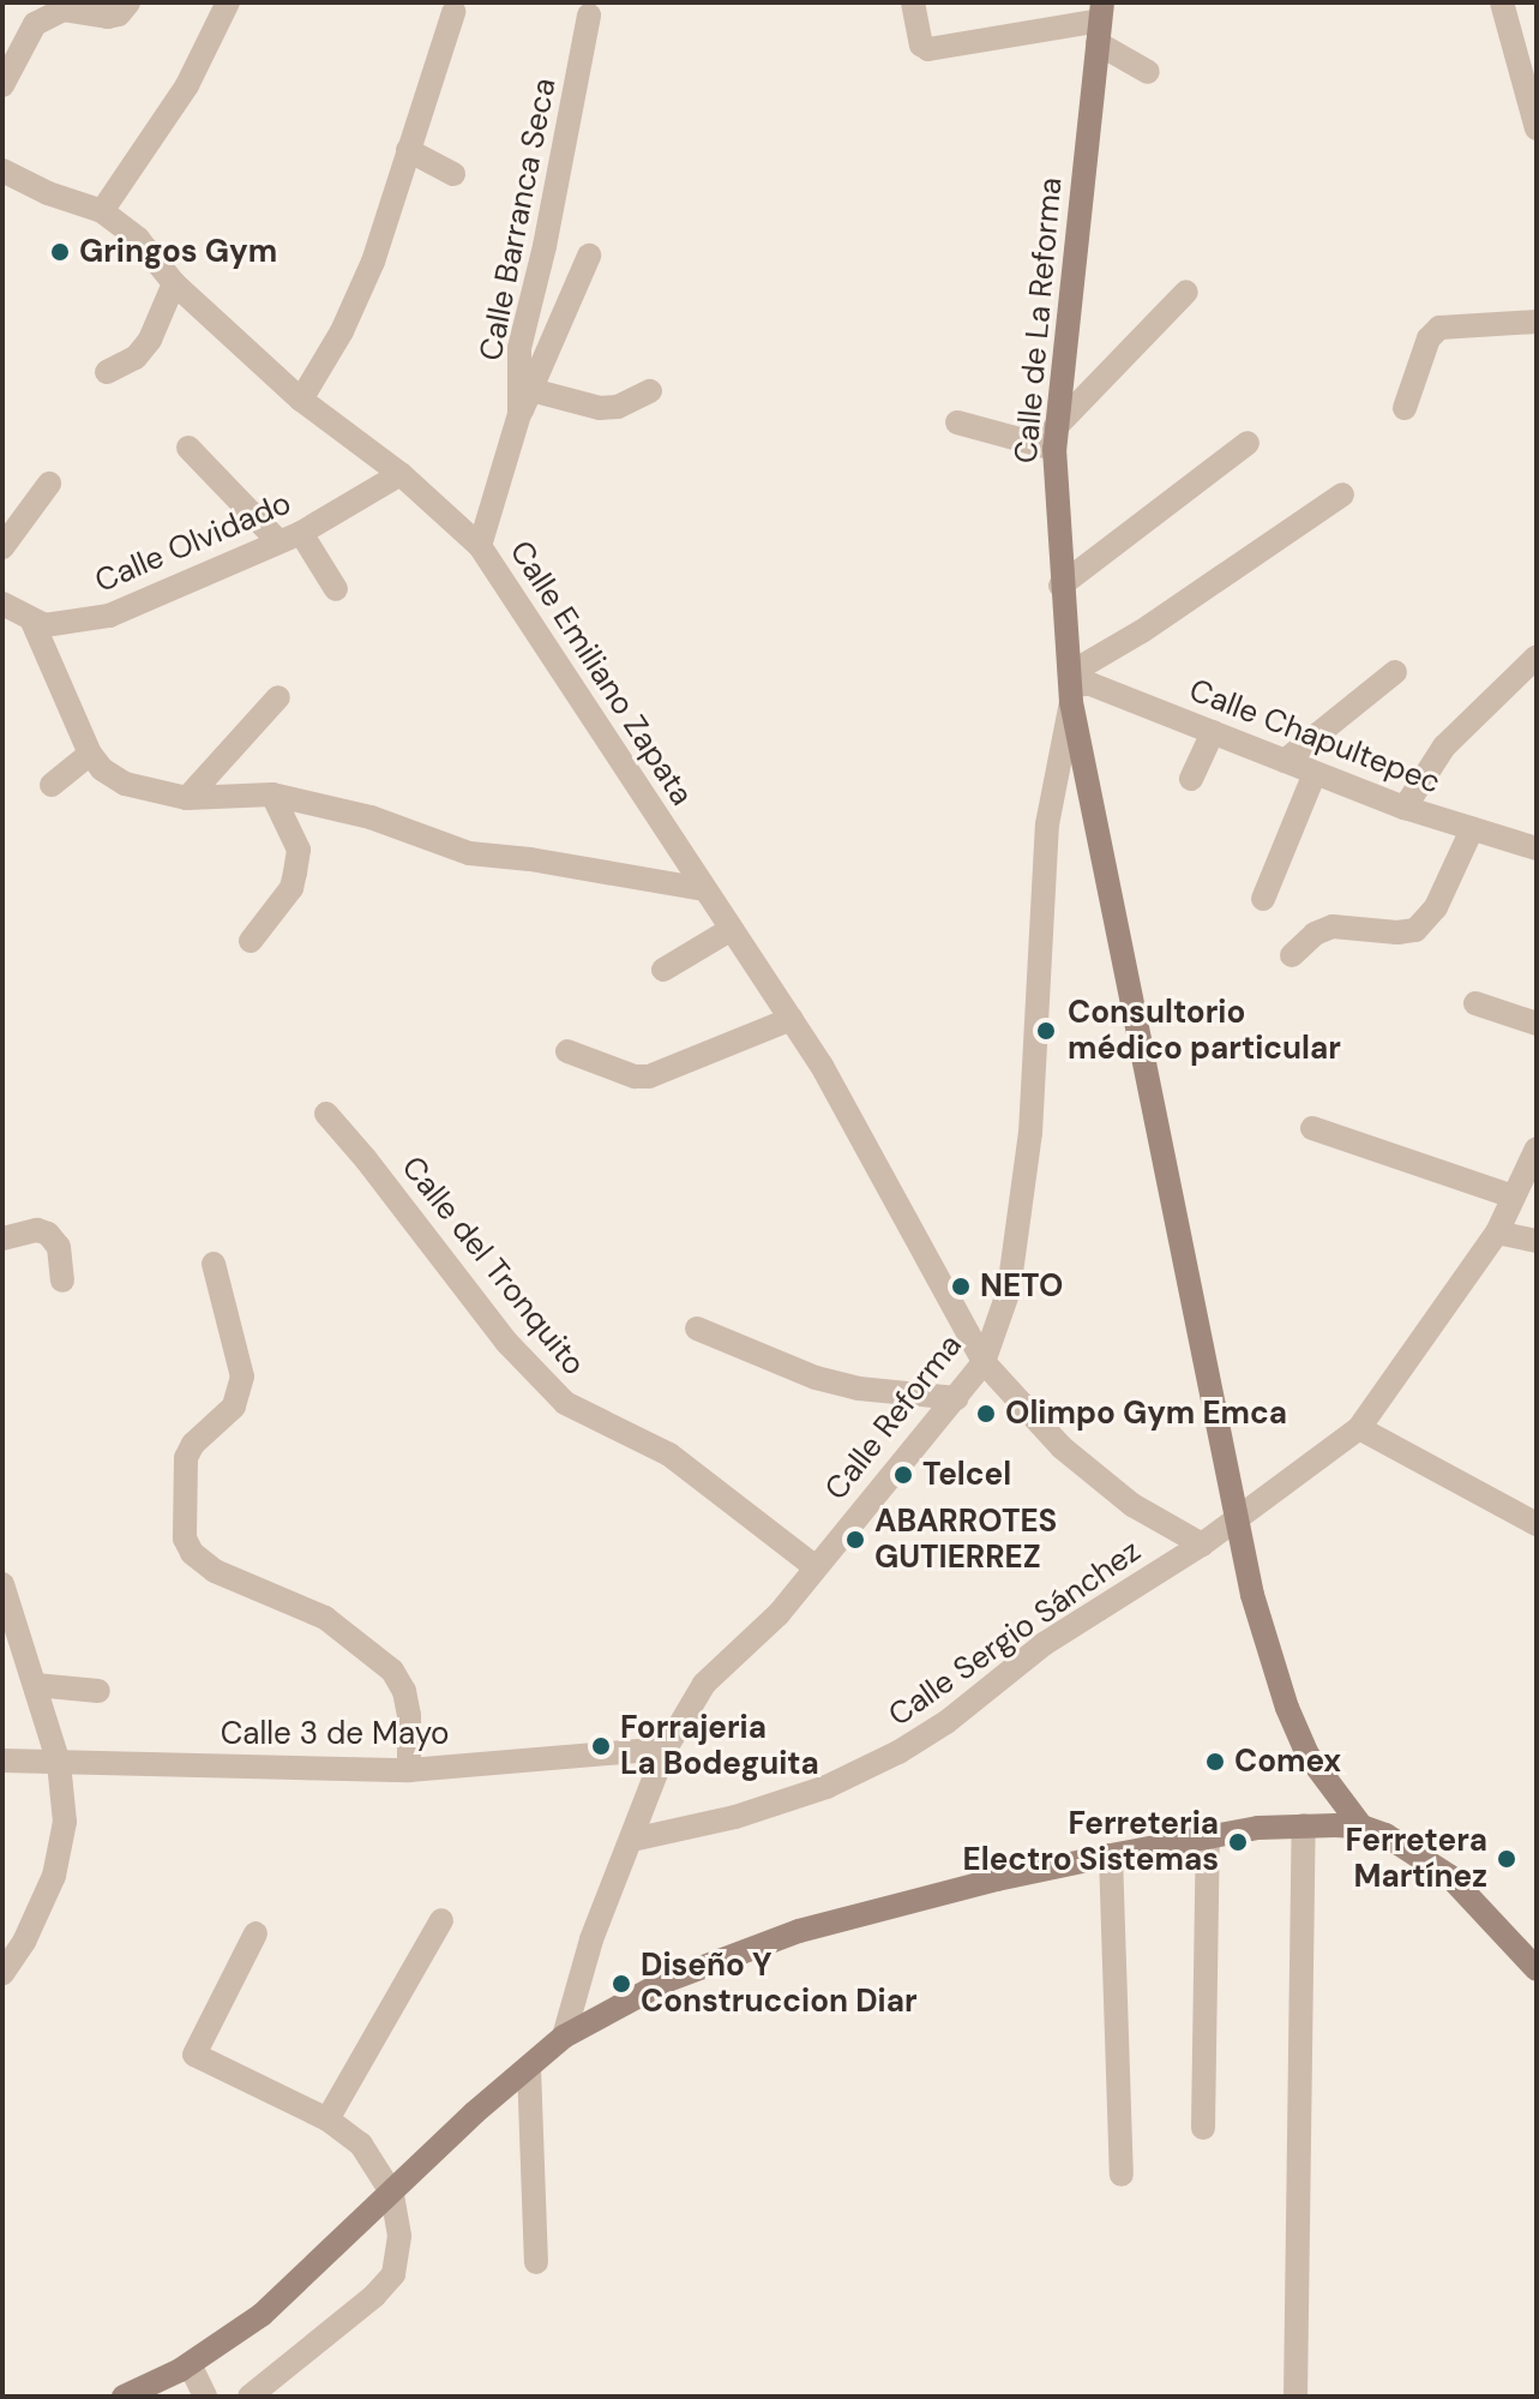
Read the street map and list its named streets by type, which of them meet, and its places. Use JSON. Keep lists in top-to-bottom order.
{
  "streets": {
    "street": [
      "Calle Barranca Seca",
      "Calle de La Reforma",
      "Calle Olvidado",
      "Calle Emiliano Zapata",
      "Calle Chapultepec",
      "Calle del Tronquito",
      "Calle Reforma",
      "Calle Sergio Sánchez",
      "Calle 3 de Mayo"
    ]
  },
  "crossings": [
    ["Calle Barranca Seca", "Calle Emiliano Zapata"],
    ["Calle de La Reforma", "Calle Chapultepec"],
    ["Calle de La Reforma", "Calle Reforma"],
    ["Calle Olvidado", "Calle Emiliano Zapata"],
    ["Calle Emiliano Zapata", "Calle Reforma"],
    ["Calle Emiliano Zapata", "Calle Sergio Sánchez"],
    ["Calle Chapultepec", "Calle Reforma"],
    ["Calle del Tronquito", "Calle Reforma"],
    ["Calle Reforma", "Calle Sergio Sánchez"],
    ["Calle Reforma", "Calle 3 de Mayo"]
  ],
  "places": [
    "Gringos Gym",
    "Consultorio médico particular",
    "NETO",
    "Olimpo Gym Emca",
    "Telcel",
    "ABARROTES GUTIERREZ",
    "Forrajeria La Bodeguita",
    "Comex",
    "Ferreteria Electro Sistemas",
    "Ferretera Martínez",
    "Diseño Y Construccion Diar"
  ]
}
